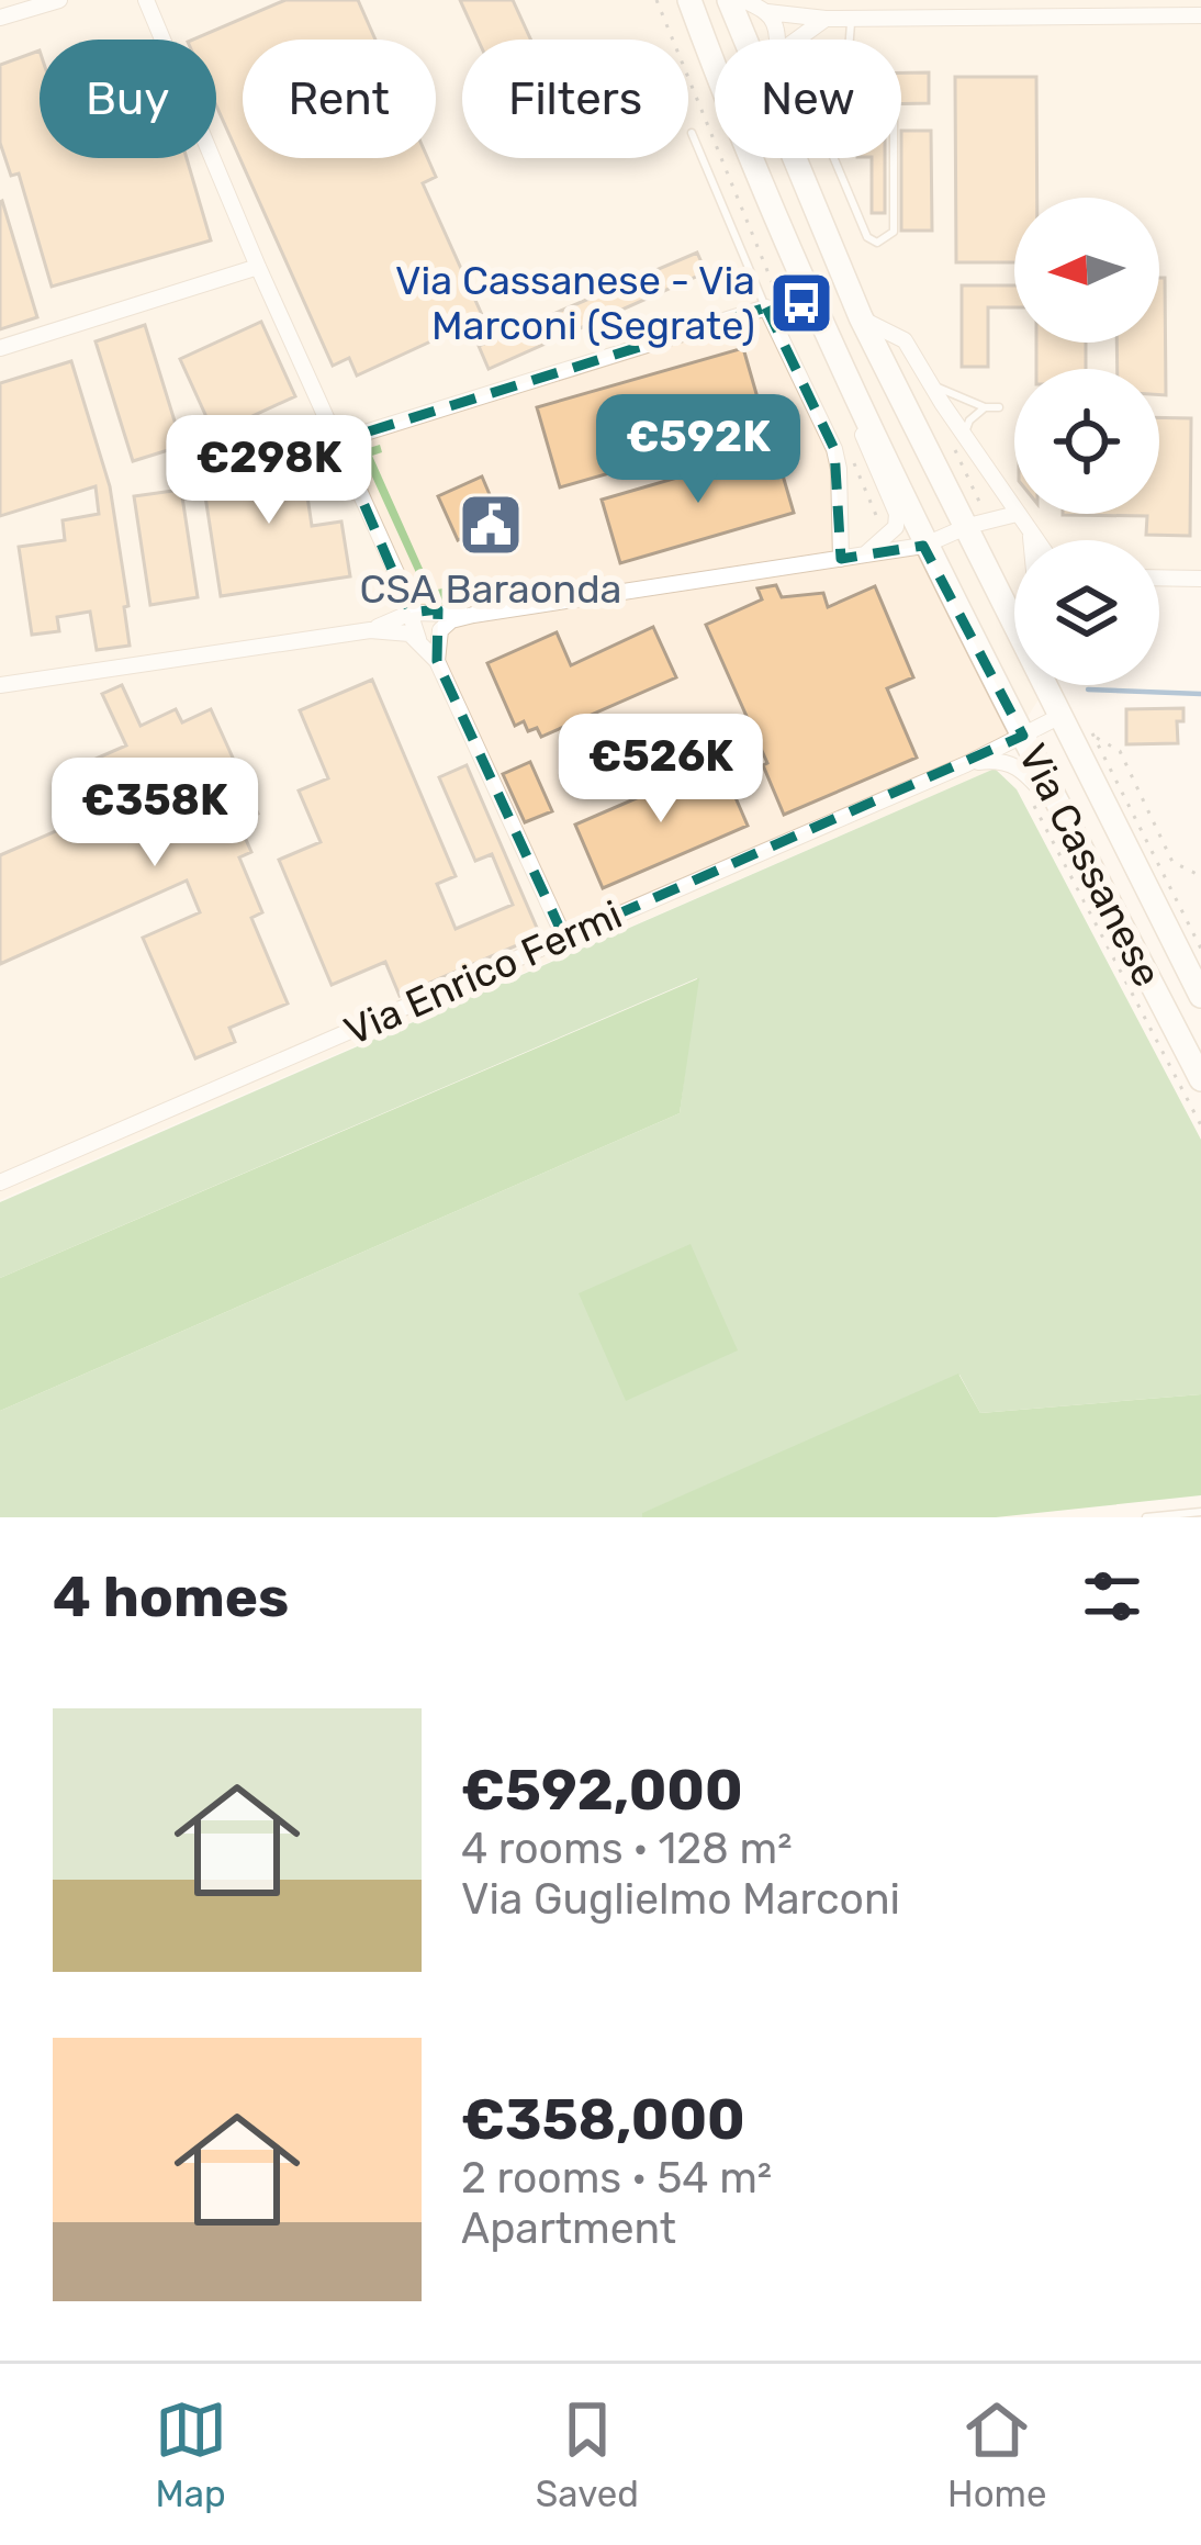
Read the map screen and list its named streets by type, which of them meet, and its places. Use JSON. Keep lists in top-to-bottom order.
{
  "streets": {
    "main road": ["Via Cassanese"],
    "street": ["Via Enrico Fermi"]
  },
  "crossings": [
    ["Via Cassanese", "Via Enrico Fermi"]
  ],
  "places": {
    "bus stop": ["Via Cassanese - Via Marconi (Segrate)"],
    "public building": ["CSA Baraonda"]
  },
  "north": "left",
  "page": {
    "chip": [
      "Buy",
      "Rent",
      "Filters",
      "New"
    ],
    "price": [
      "€592K",
      "€298K",
      "€526K",
      "€358K"
    ],
    "heading": "4 homes",
    "list": [
      {
        "name": "€592,000",
        "note": "4 rooms · 128 m² · Via Guglielmo Marconi"
      },
      {
        "name": "€358,000",
        "note": "2 rooms · 54 m² · Apartment"
      }
    ],
    "tabs": ["Map", "Saved", "Home"]
  }
}
